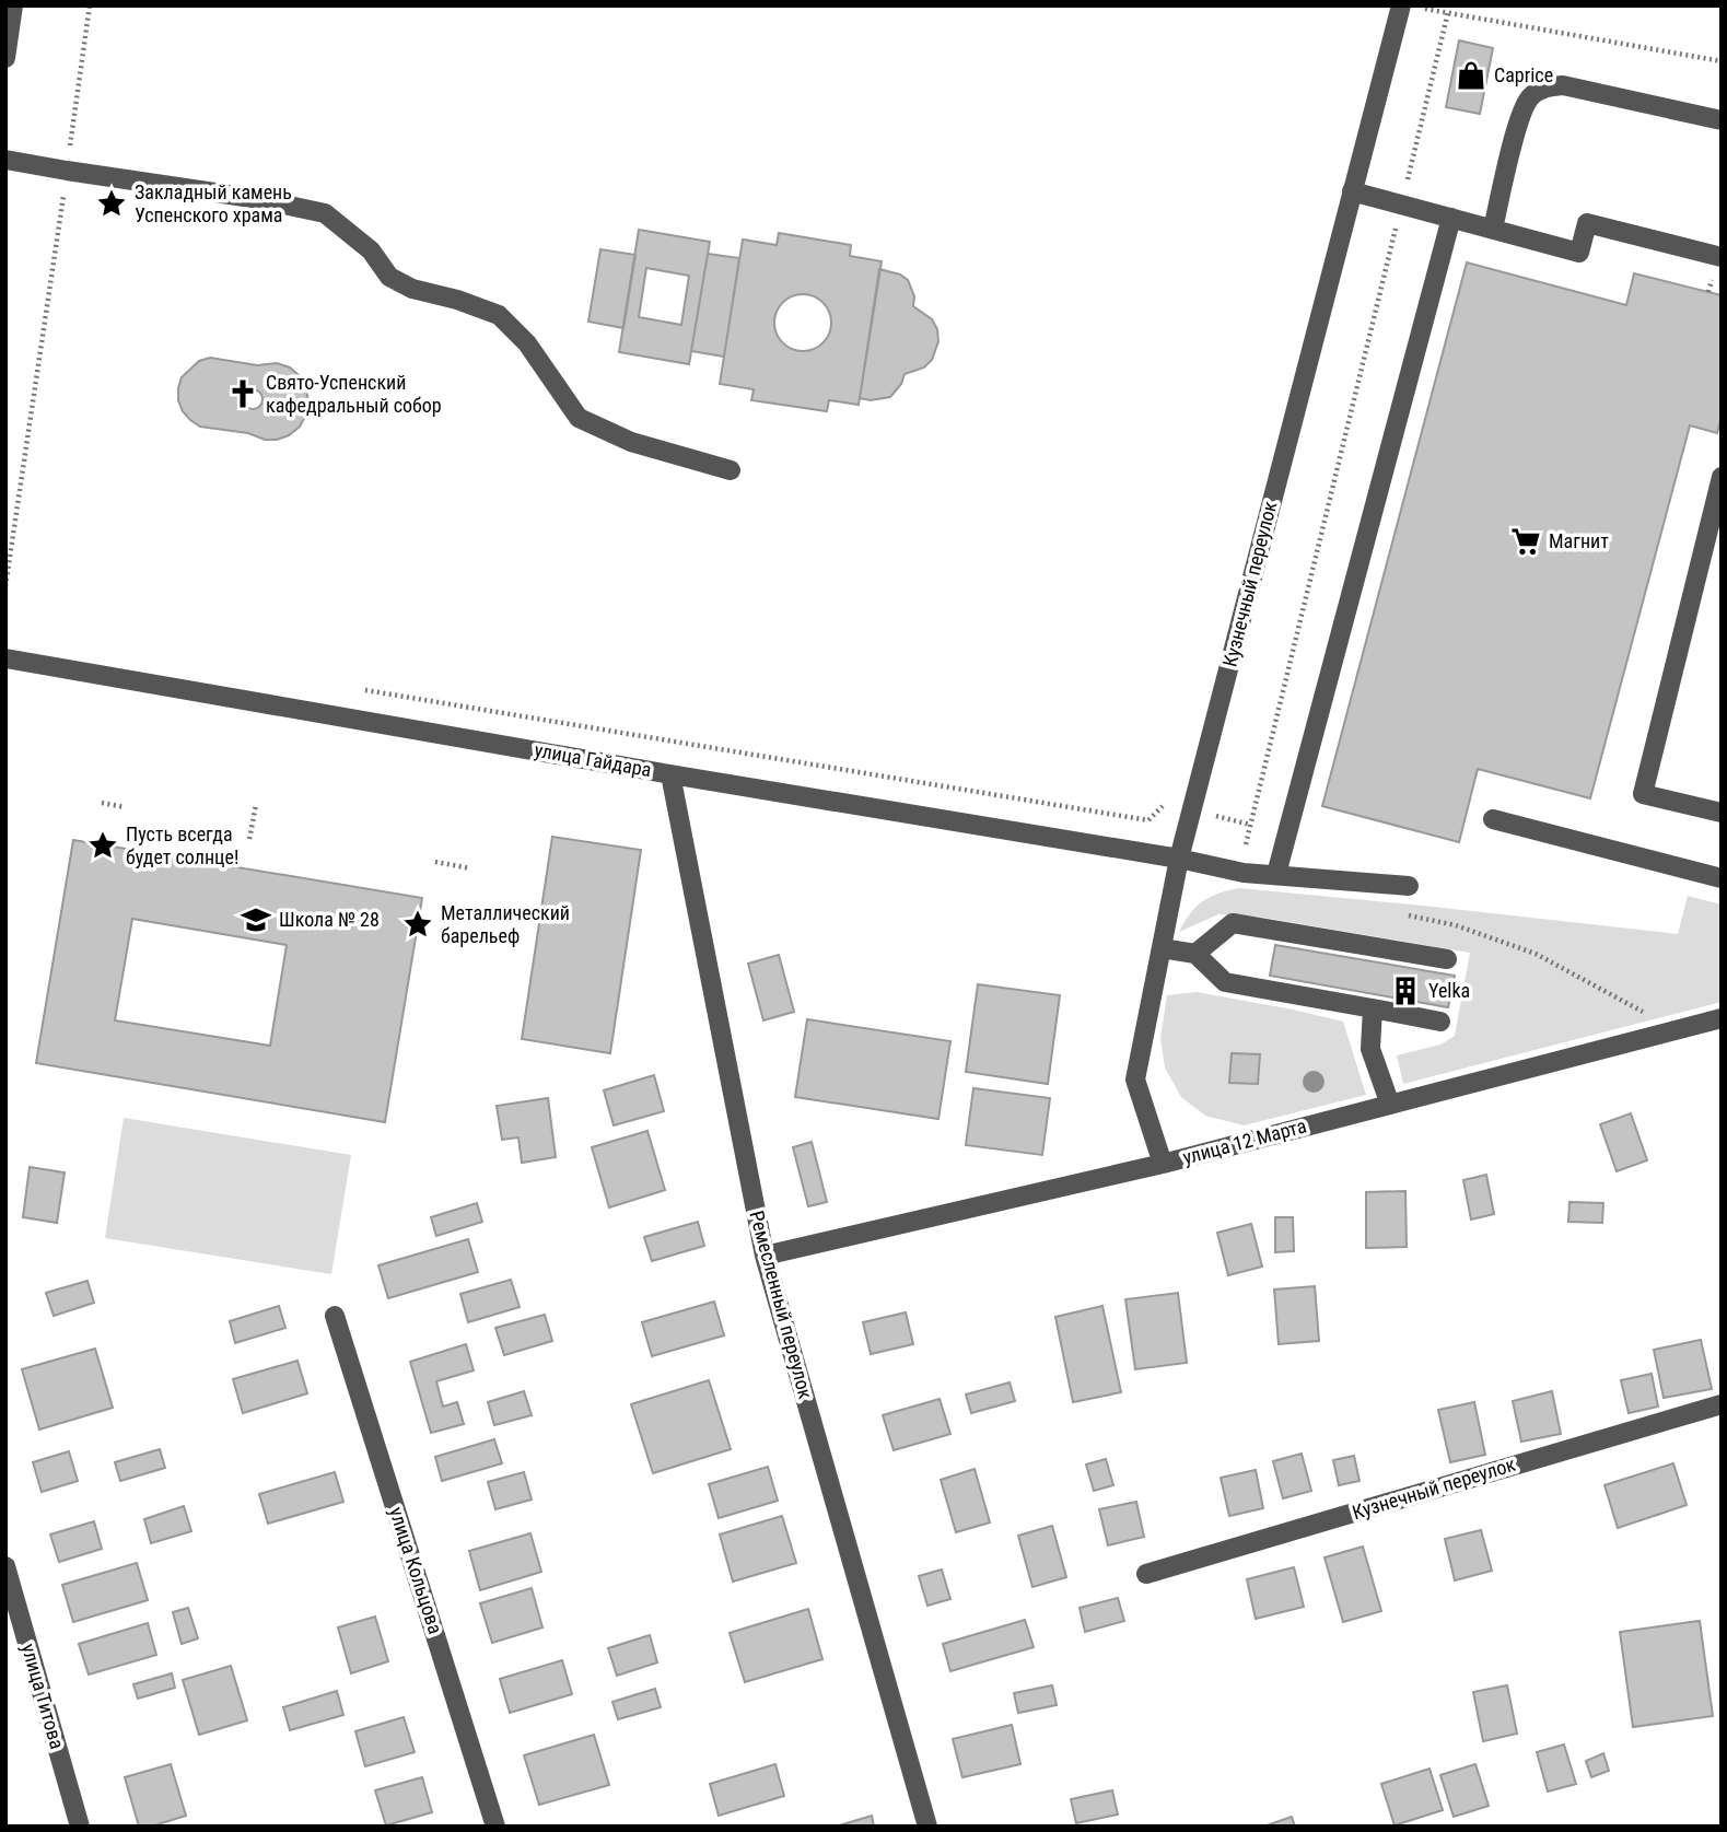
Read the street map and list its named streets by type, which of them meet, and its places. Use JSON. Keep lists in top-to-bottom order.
{
  "streets": {
    "street": [
      "Кузнечный переулок",
      "улица Гайдара",
      "улица 12 Марта",
      "Ремесленный переулок",
      "улица Кольцова",
      "улица Титова"
    ]
  },
  "crossings": [
    ["Кузнечный переулок", "улица Гайдара"],
    ["Кузнечный переулок", "улица 12 Марта"],
    ["улица Гайдара", "Ремесленный переулок"],
    ["улица 12 Марта", "Ремесленный переулок"]
  ],
  "places": {
    "shop": ["Caprice"],
    "place": ["Закладный камень Успенского храма", "Пусть всегда будет солнце!", "Металлический барельеф"],
    "church": ["Свято-Успенский кафедральный собор"],
    "supermarket": ["Магнит"],
    "school or university": ["Школа № 28"],
    "building": ["Yelka"]
  }
}
